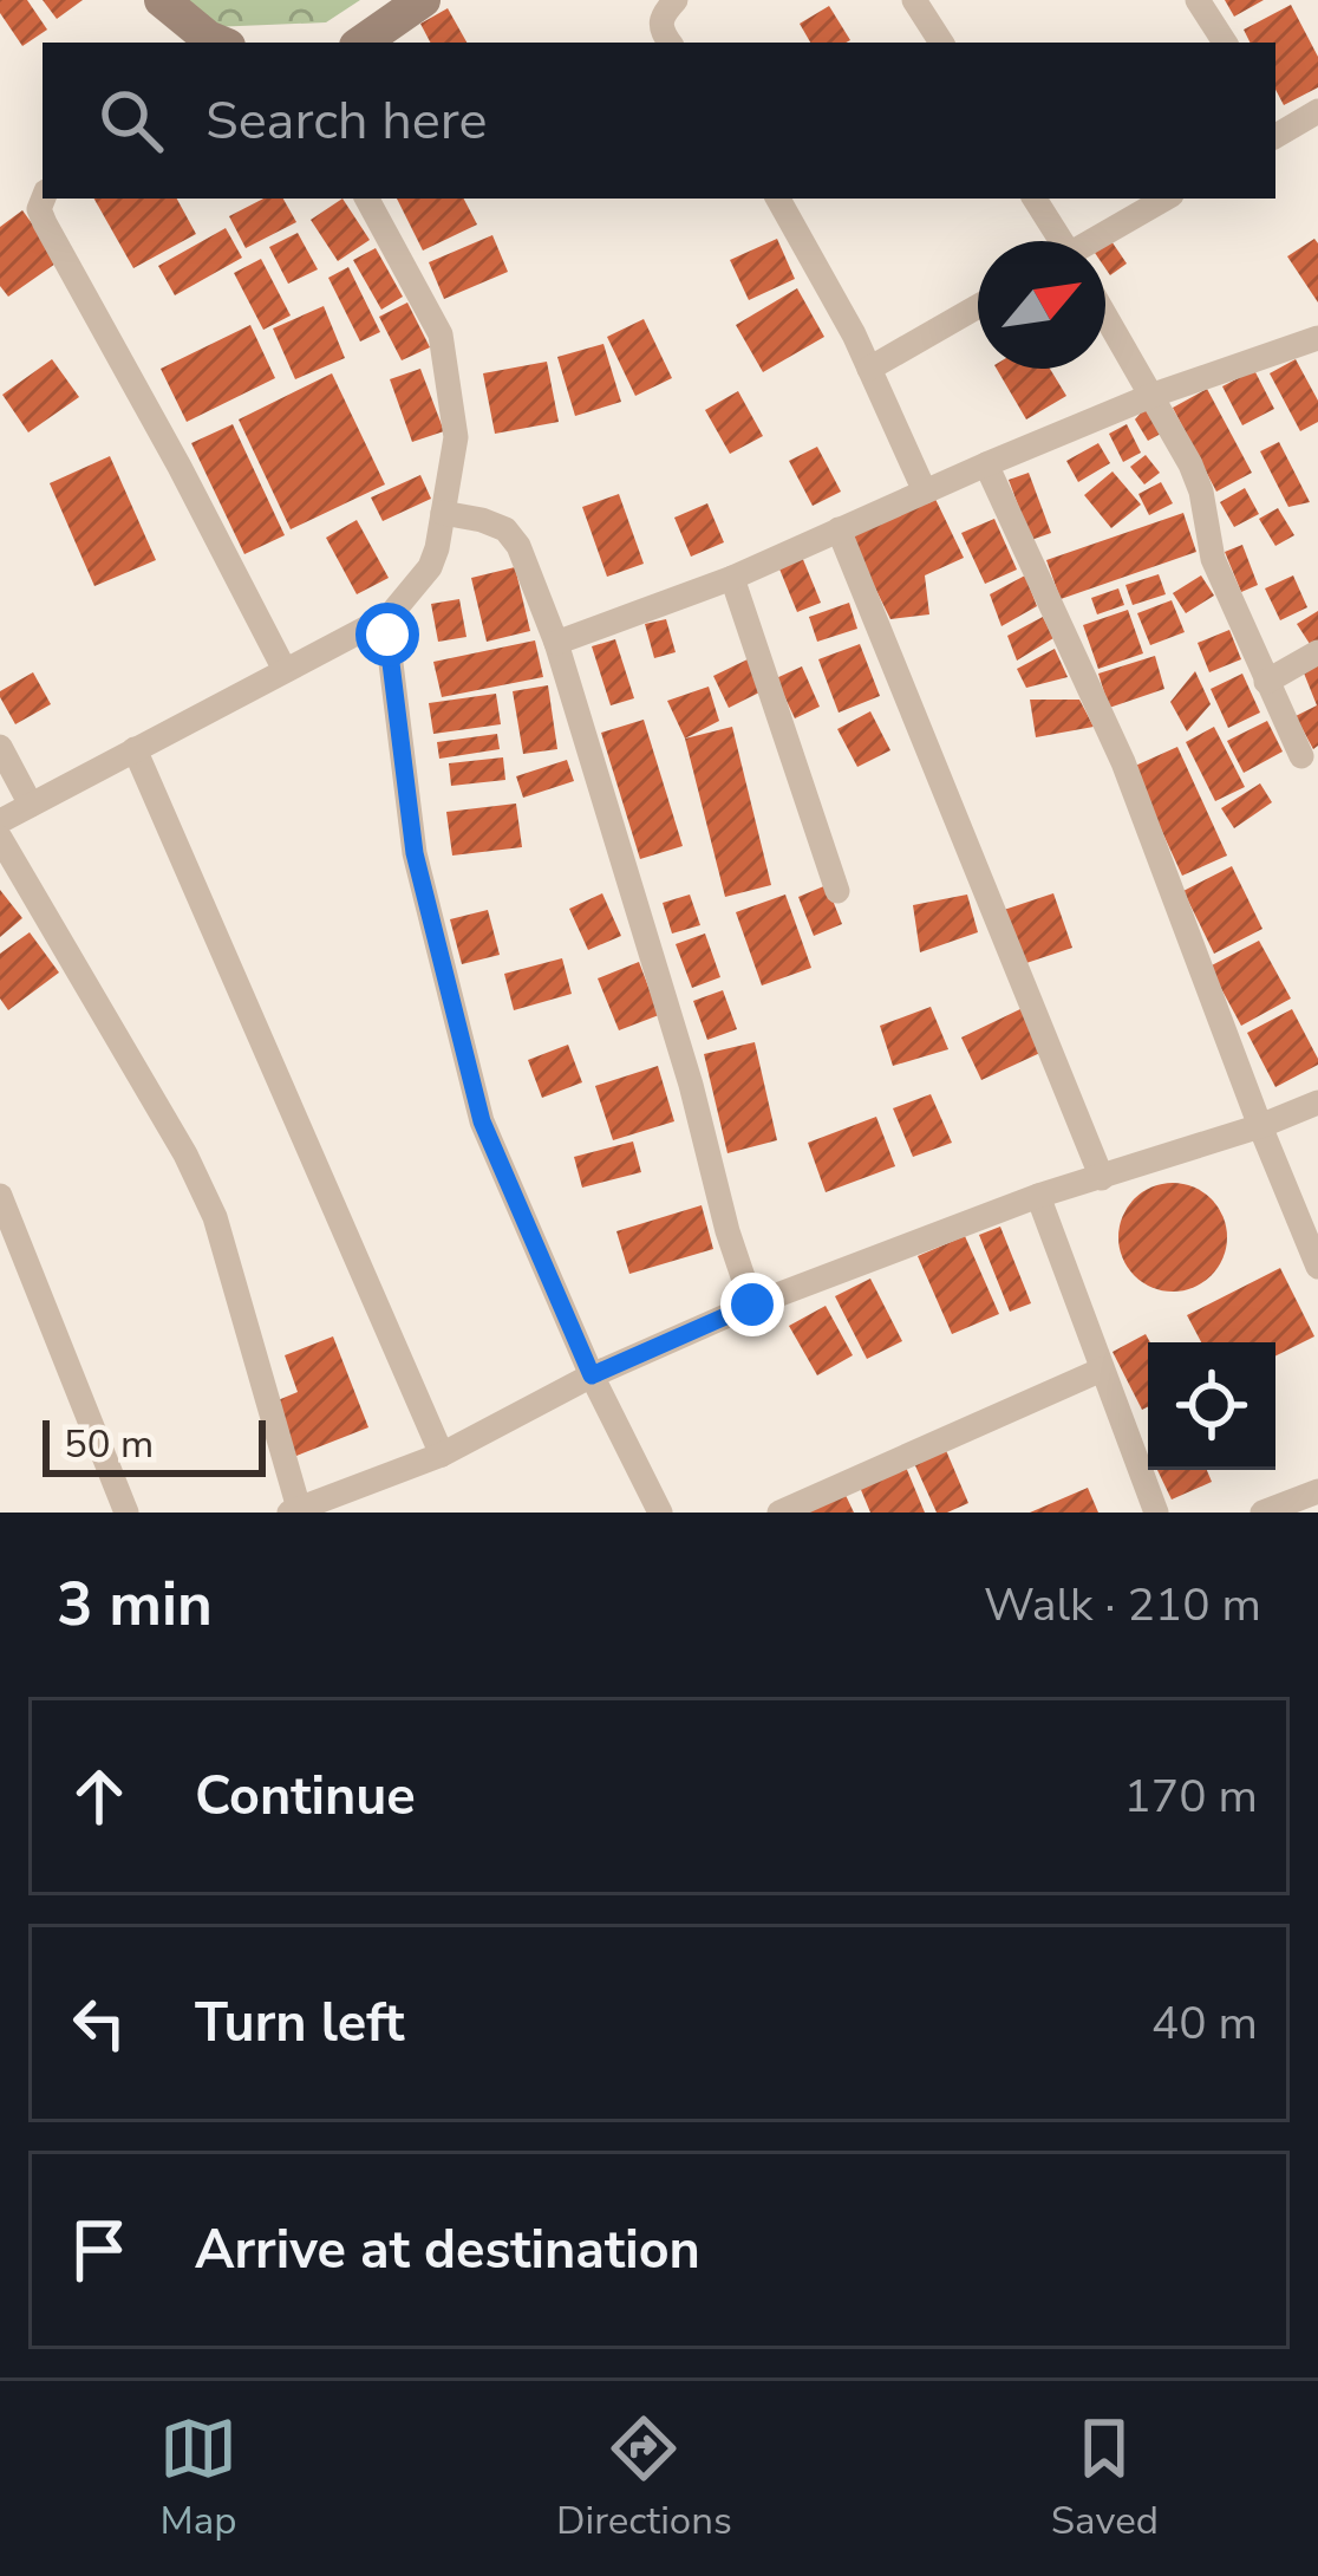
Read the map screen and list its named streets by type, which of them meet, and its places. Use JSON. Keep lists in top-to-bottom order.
{
  "scale_bar": "50 m",
  "north": "top right",
  "page": {
    "search": "Search here",
    "scale": "50 m",
    "heading": ["3 min", "Walk · 210 m"],
    "list": [
      ["Continue", "170 m"],
      ["Turn left", "40 m"],
      "Arrive at destination"
    ],
    "nav": ["Map", "Directions", "Saved"]
  }
}
